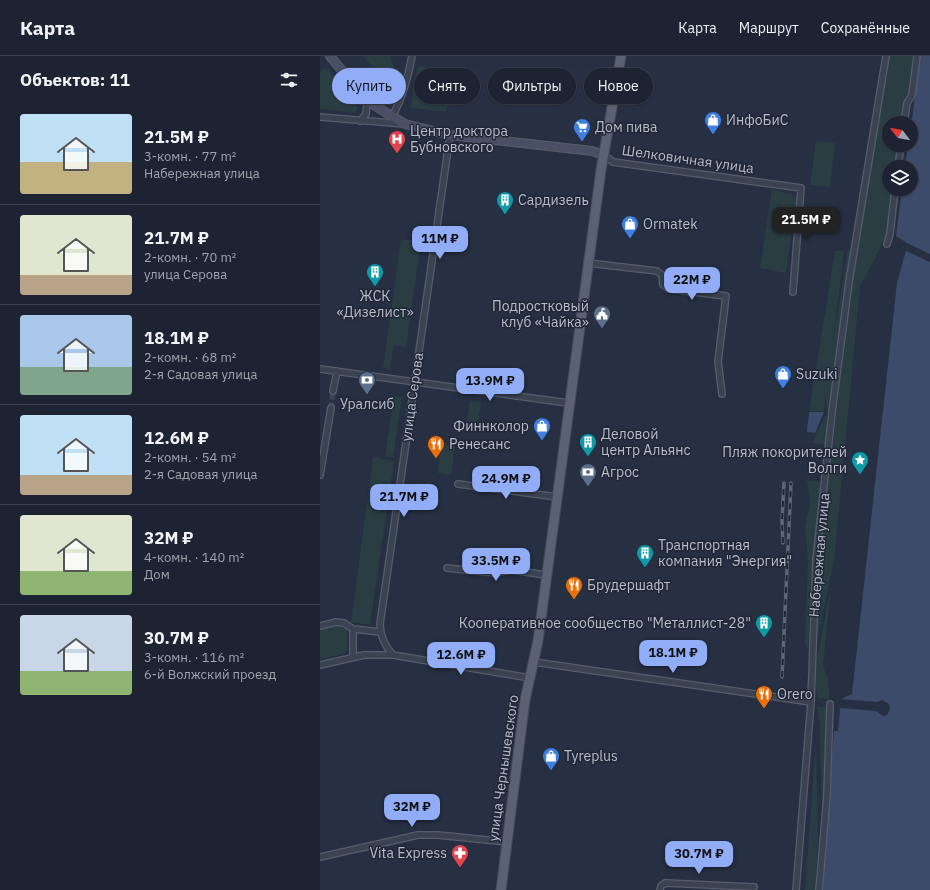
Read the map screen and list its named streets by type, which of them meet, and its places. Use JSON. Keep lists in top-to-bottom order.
{
  "streets": {
    "main road": ["улица Чернышевского"],
    "street": ["Шелковичная улица", "улица Серова", "Набережная улица"]
  },
  "crossings": [
    ["Шелковичная улица", "улица Серова"],
    ["Шелковичная улица", "улица Чернышевского"]
  ],
  "places": {
    "shop": [
      "ИнфоБиС",
      "Ormatek",
      "Suzuki",
      "Финнколор",
      "Tyreplus"
    ],
    "supermarket": ["Дом пива"],
    "hospital": ["Центр доктора Бубновского"],
    "building": [
      "Сардизель",
      "ЖСК «Дизелист»",
      "Деловой центр Альянс",
      "Транспортная компания \"Энергия\"",
      "Кооперативное сообщество \"Металлист-28\""
    ],
    "public building": ["Подростковый клуб «Чайка»"],
    "bank": ["Уралсиб", "Агрос"],
    "restaurant": ["Ренесанс", "Брудершафт", "Orero"],
    "place": ["Пляж покорителей Волги"],
    "pharmacy": ["Vita Express"]
  },
  "north": "top left",
  "page": {
    "header": "Карта",
    "nav": ["Карта", "Маршрут", "Сохранённые"],
    "heading": "Объектов: 11",
    "chip": [
      "Купить",
      "Снять",
      "Фильтры",
      "Новое"
    ],
    "list": [
      {
        "name": "21.5M ₽",
        "note": "3-комн. · 77 m² · Набережная улица"
      },
      {
        "name": "21.7M ₽",
        "note": "2-комн. · 70 m² · улица Серова"
      },
      {
        "name": "18.1M ₽",
        "note": "2-комн. · 68 m² · 2-я Садовая улица"
      },
      {
        "name": "12.6M ₽",
        "note": "2-комн. · 54 m² · 2-я Садовая улица"
      },
      {
        "name": "32M ₽",
        "note": "4-комн. · 140 m² · Дом"
      },
      {
        "name": "30.7M ₽",
        "note": "3-комн. · 116 m² · 6-й Волжский проезд"
      }
    ],
    "price": [
      "21.5M ₽",
      "11M ₽",
      "22M ₽",
      "13.9M ₽",
      "24.9M ₽",
      "21.7M ₽",
      "33.5M ₽",
      "18.1M ₽",
      "12.6M ₽",
      "32M ₽",
      "30.7M ₽"
    ]
  }
}
